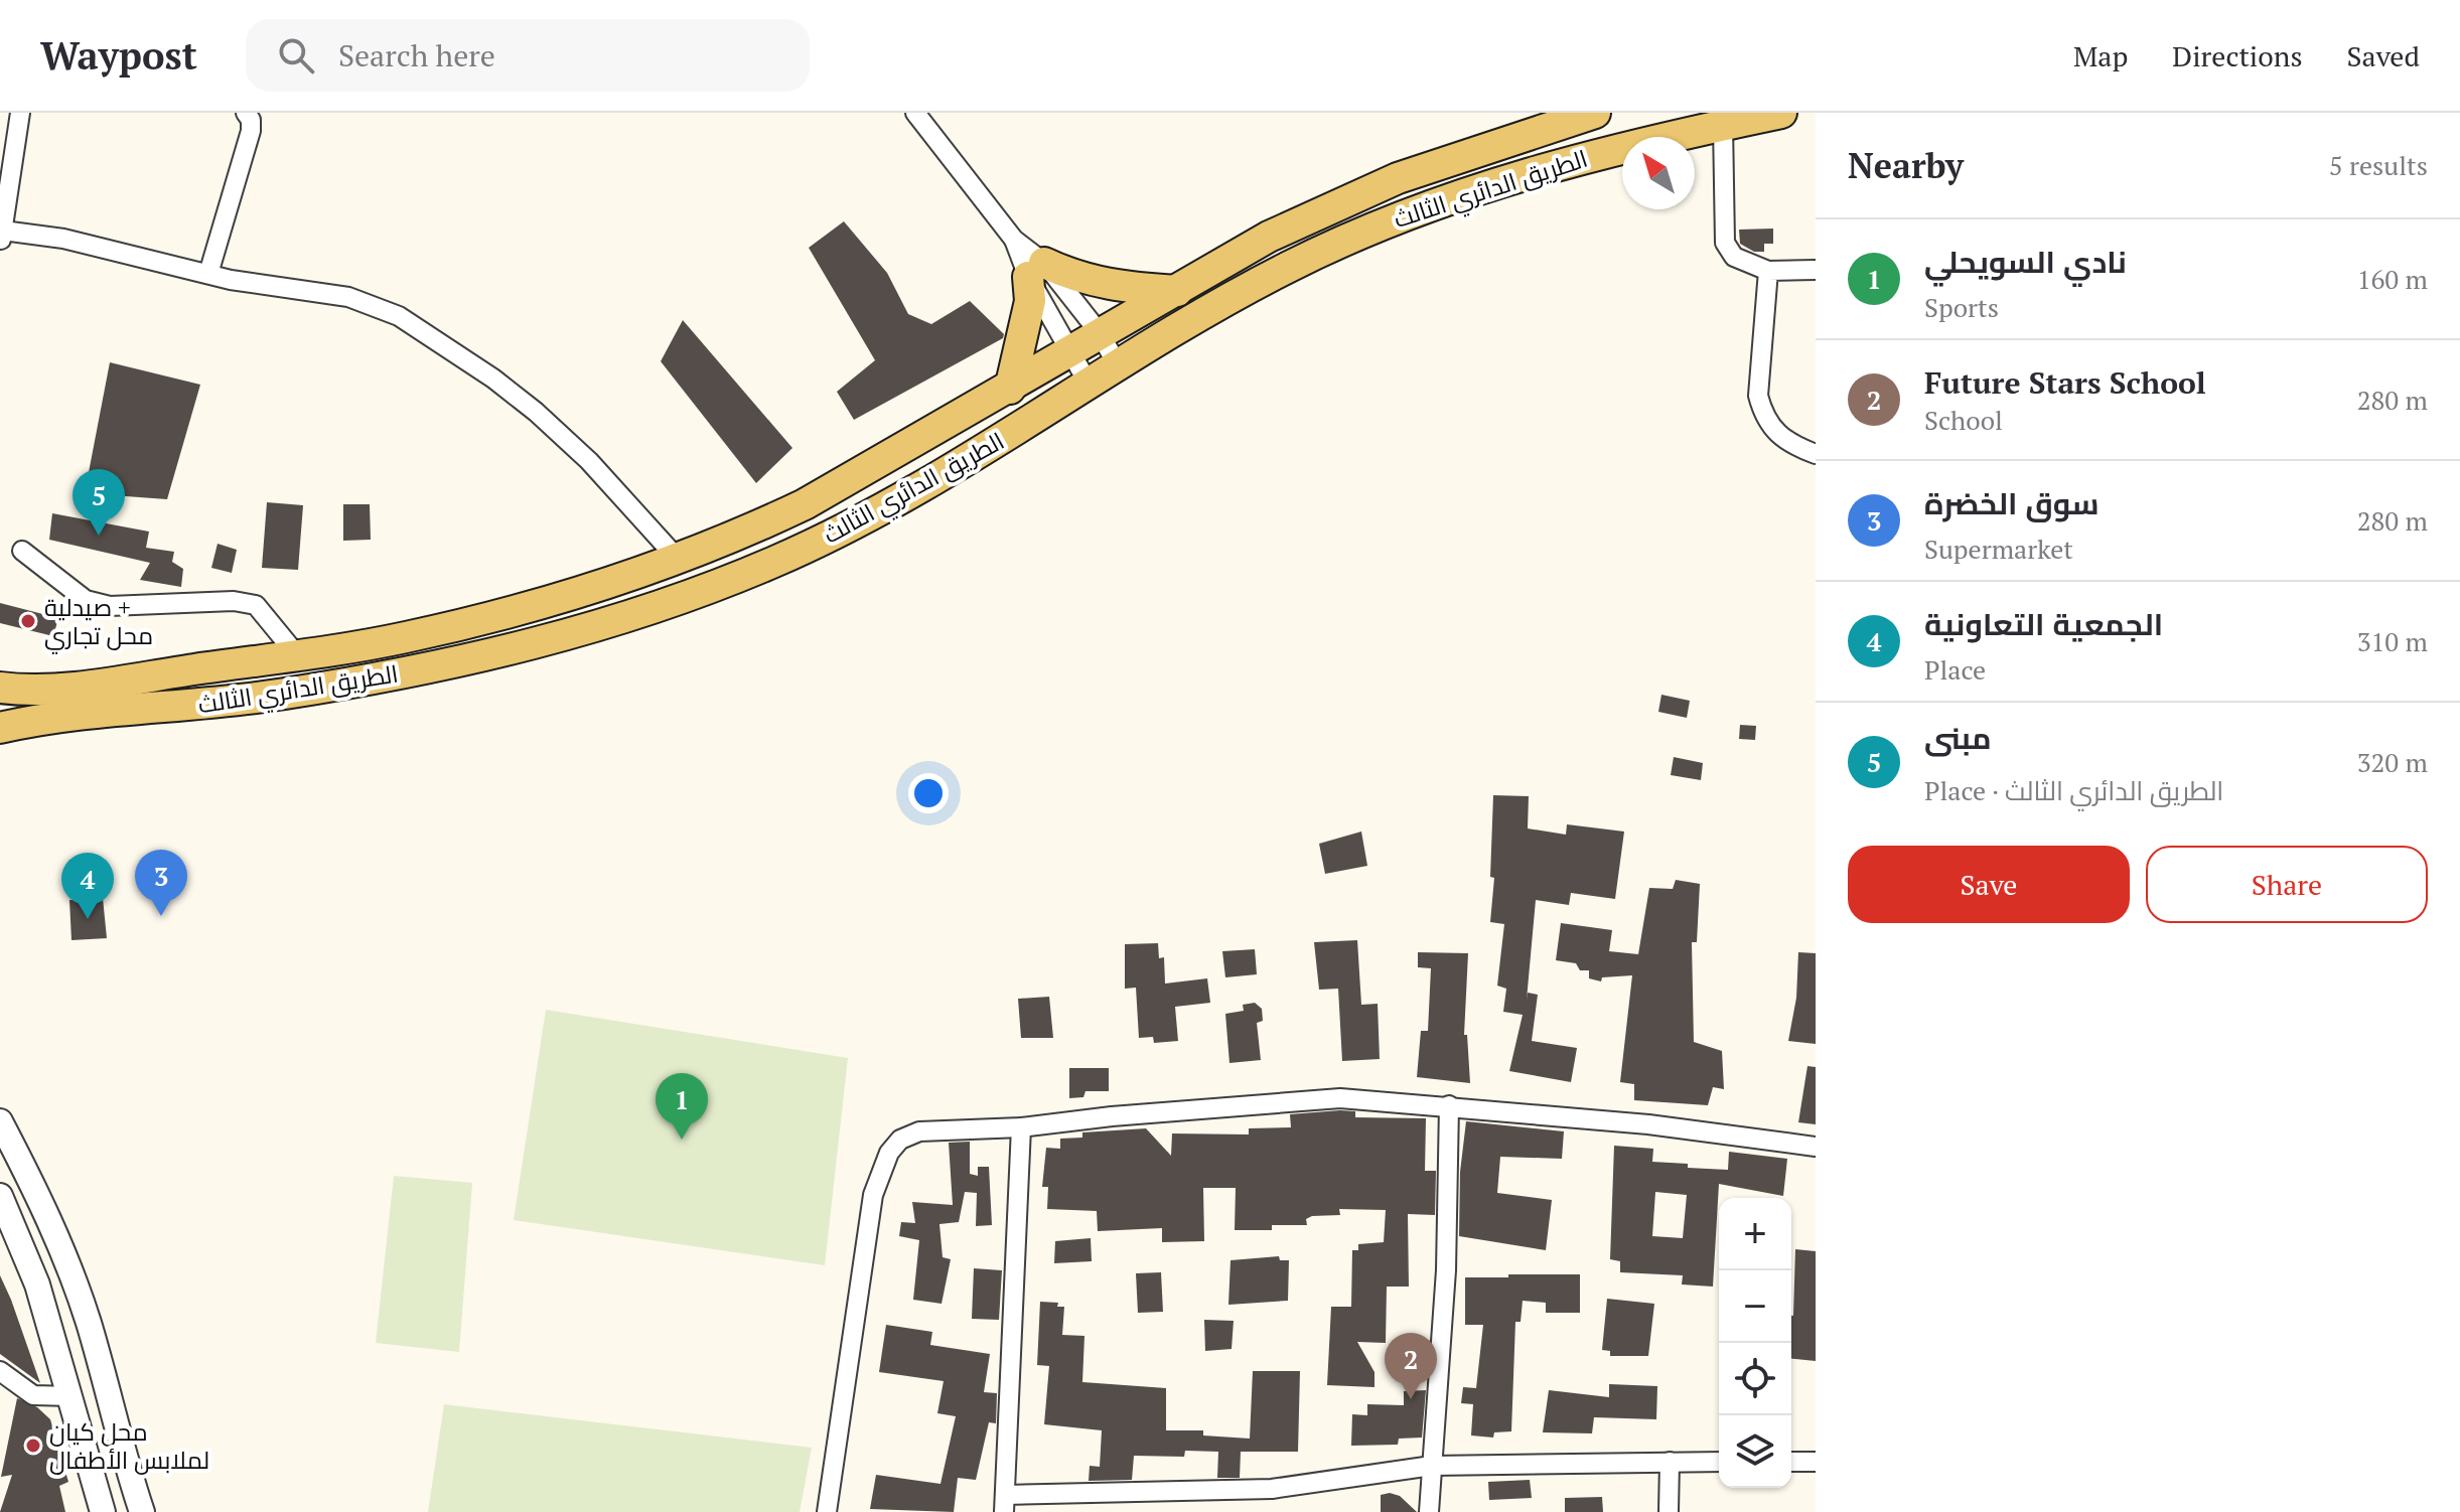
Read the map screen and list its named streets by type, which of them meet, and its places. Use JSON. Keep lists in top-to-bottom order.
{
  "streets": {
    "main road": ["الطريق الدائري الثالث"]
  },
  "places": ["صيدلية + محل تجاري", "محل كيان لملابس الأطفال"],
  "north": "top left",
  "page": {
    "header": "Waypost",
    "search": "Search here",
    "nav": ["Map", "Directions", "Saved"],
    "heading": ["Nearby", "5 results"],
    "list": [
      {
        "mark": "1",
        "name": "نادي السويحلي",
        "note": "Sports",
        "value": "160 m"
      },
      {
        "mark": "2",
        "name": "Future Stars School",
        "note": "School",
        "value": "280 m"
      },
      {
        "mark": "3",
        "name": "سوق الخضرة",
        "note": "Supermarket",
        "value": "280 m"
      },
      {
        "mark": "4",
        "name": "الجمعية التعاونية",
        "note": "Place",
        "value": "310 m"
      },
      {
        "mark": "5",
        "name": "مبنى",
        "note": "Place · الطريق الدائري الثالث",
        "value": "320 m"
      }
    ],
    "pins": [
      "5",
      "3",
      "4",
      "1",
      "2"
    ],
    "buttons": ["Save", "Share"],
    "map_buttons": ["+", "−"]
  }
}
